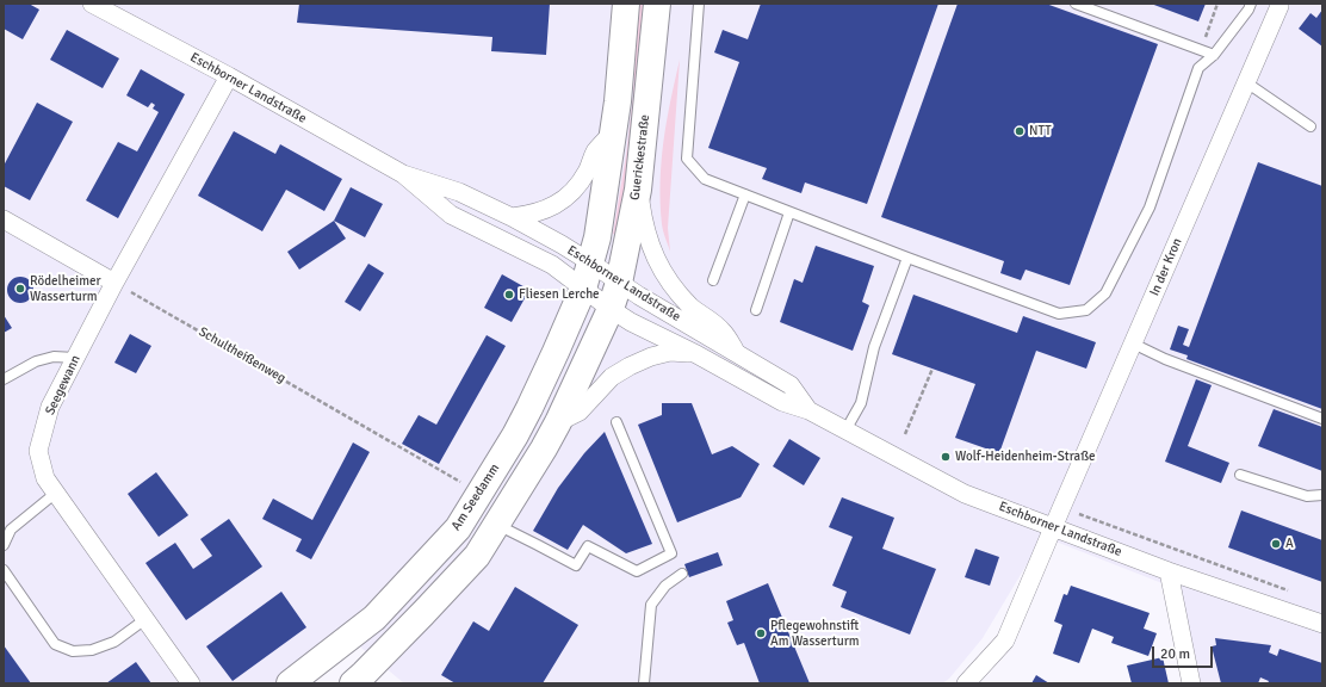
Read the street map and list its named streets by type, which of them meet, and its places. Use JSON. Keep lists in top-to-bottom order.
{
  "streets": {
    "main road": ["Guerickestraße", "Am Seedamm"],
    "street": ["Eschborner Landstraße", "In der Kron", "Seegewann"],
    "path": ["Schultheißenweg"]
  },
  "crossings": [
    ["Eschborner Landstraße", "Guerickestraße"],
    ["Eschborner Landstraße", "In der Kron"],
    ["Eschborner Landstraße", "Seegewann"],
    ["Eschborner Landstraße", "Am Seedamm"],
    ["Schultheißenweg", "Seegewann"],
    ["Schultheißenweg", "Am Seedamm"]
  ],
  "places": [
    "NTT",
    "Rödelheimer Wasserturm",
    "Fliesen Lerche",
    "Wolf-Heidenheim-Straße",
    "A",
    "Pflegewohnstift Am Wasserturm"
  ],
  "scale_bar": "20 m"
}
